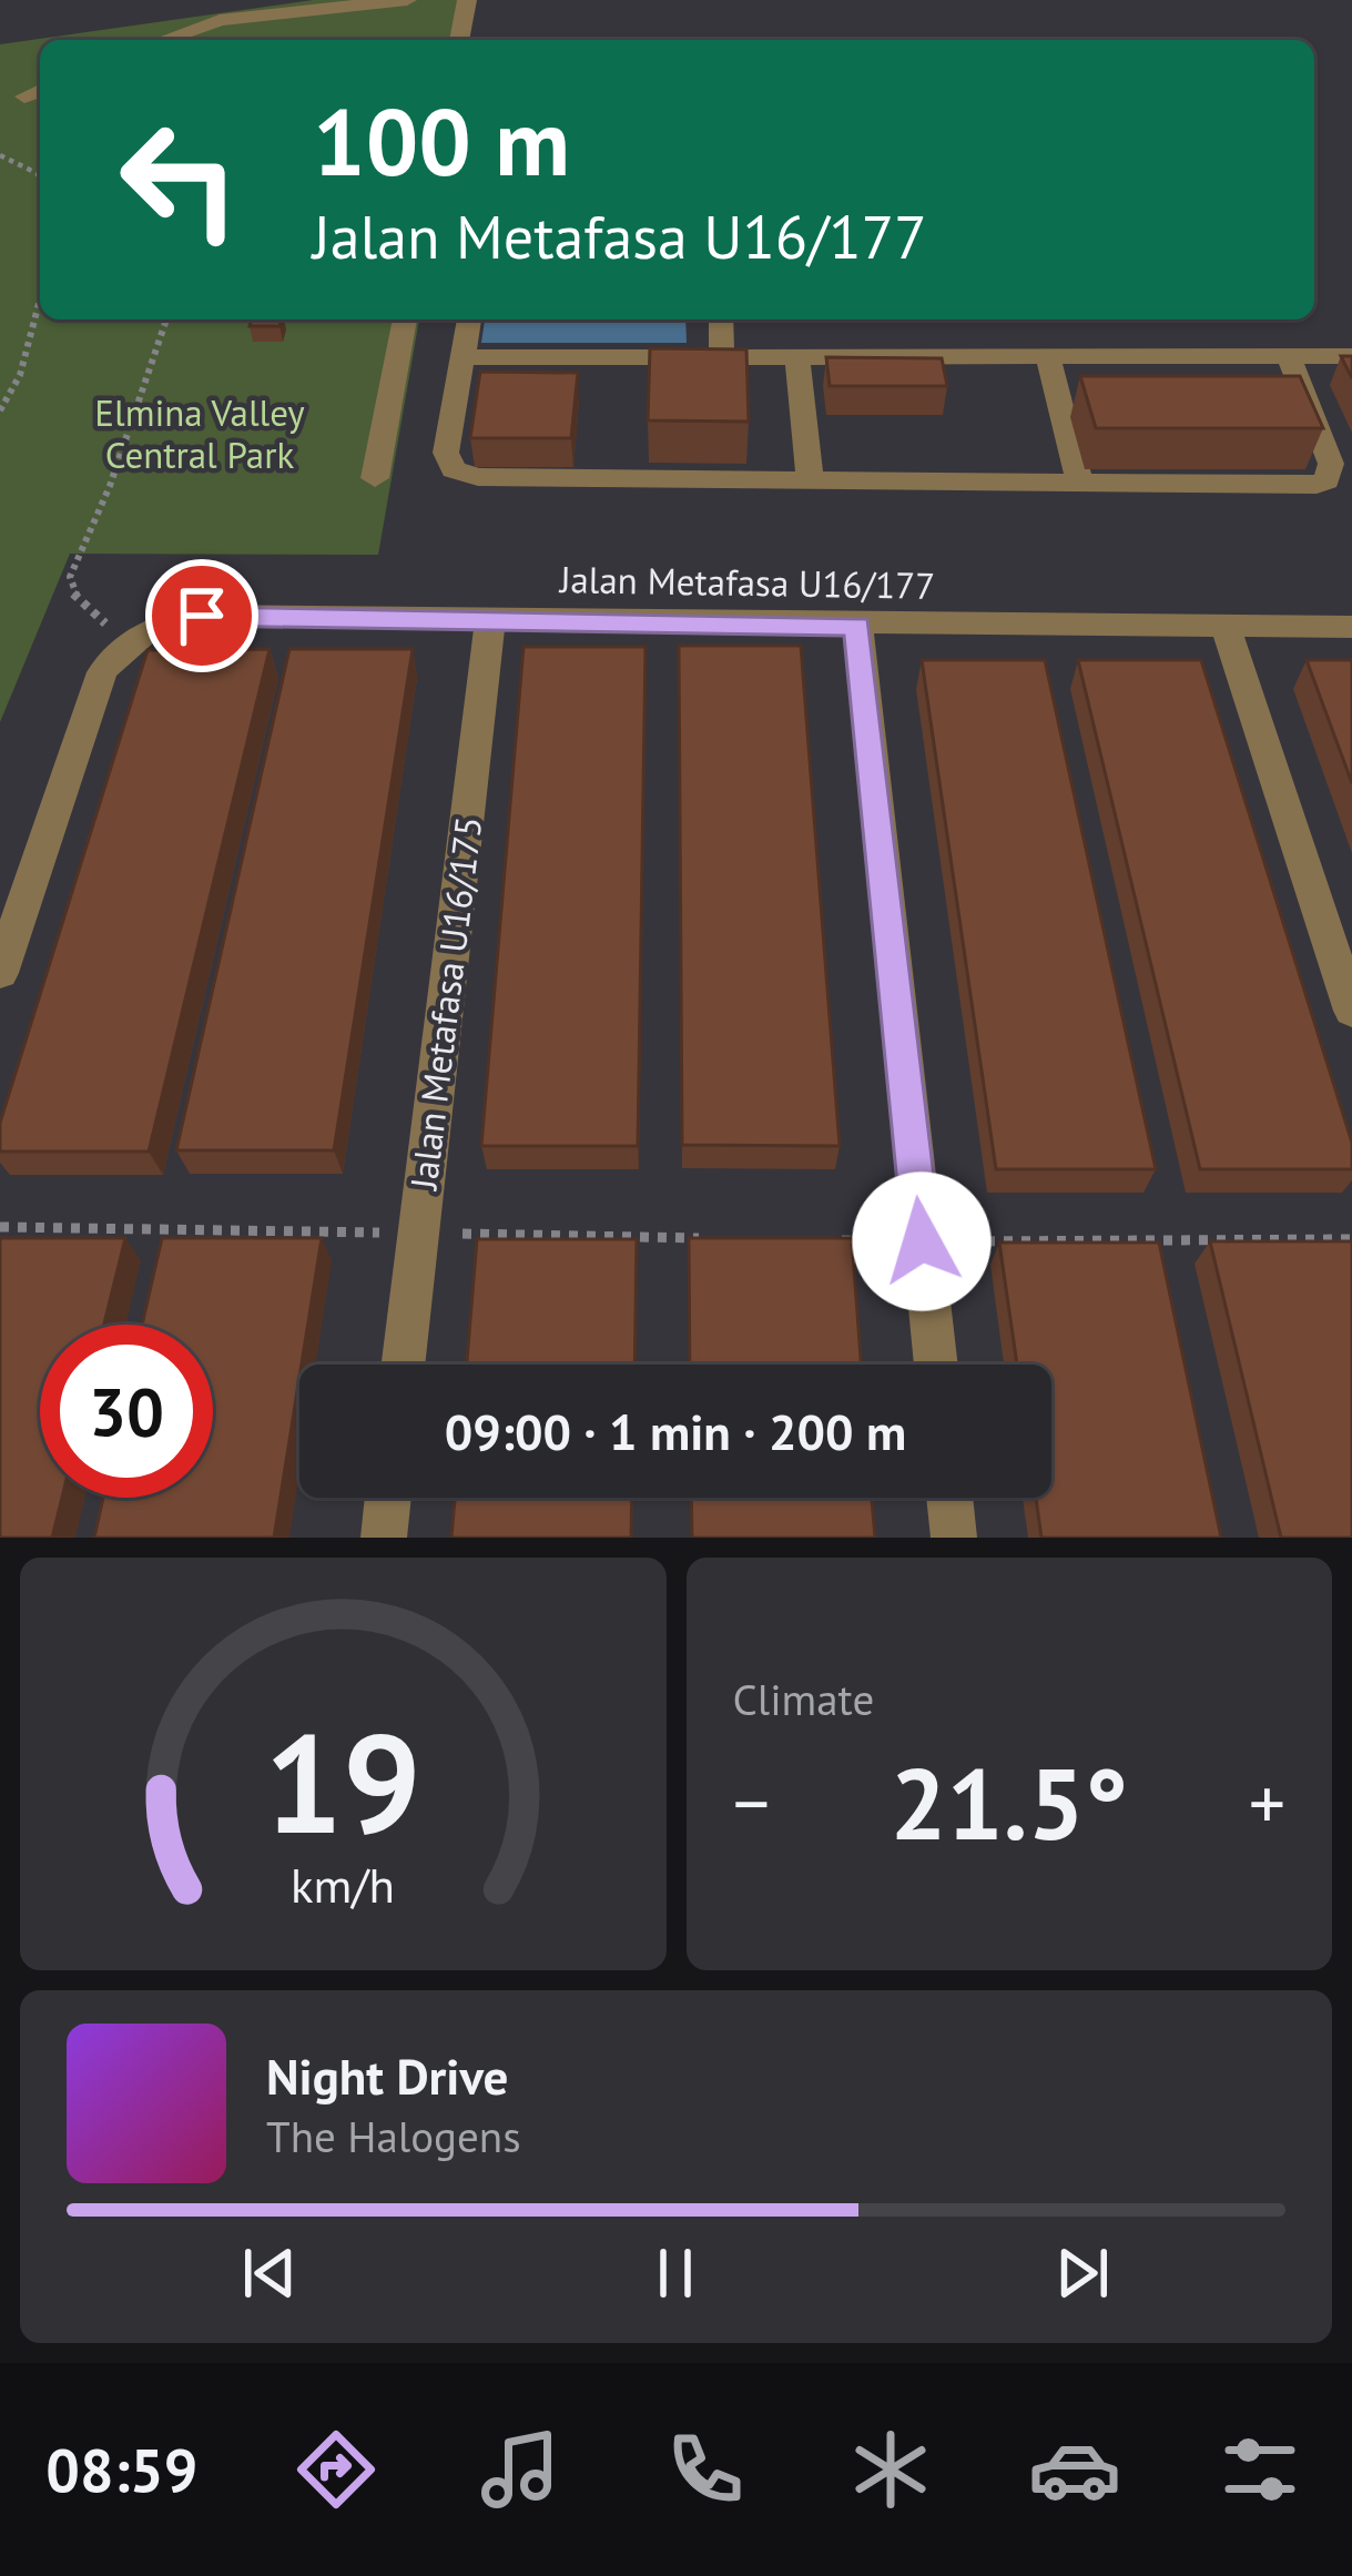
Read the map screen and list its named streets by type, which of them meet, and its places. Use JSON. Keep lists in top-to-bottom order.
{
  "streets": {
    "street": ["Jalan Metafasa U16/177", "Jalan Metafasa U16/175"]
  },
  "crossings": [
    ["Jalan Metafasa U16/177", "Jalan Metafasa U16/175"]
  ],
  "parks": ["Elmina Valley Central Park"],
  "page": {
    "turn": ["100 m", "Jalan Metafasa U16/177"],
    "limit": "30",
    "trip": "09:00 · 1 min · 200 m",
    "tile": "Climate",
    "heat": ["−", "21.5°", "+"],
    "song": ["Night Drive", "The Halogens"],
    "tabs": "08:59",
    "gauge": ["19", "km/h"]
  }
}
